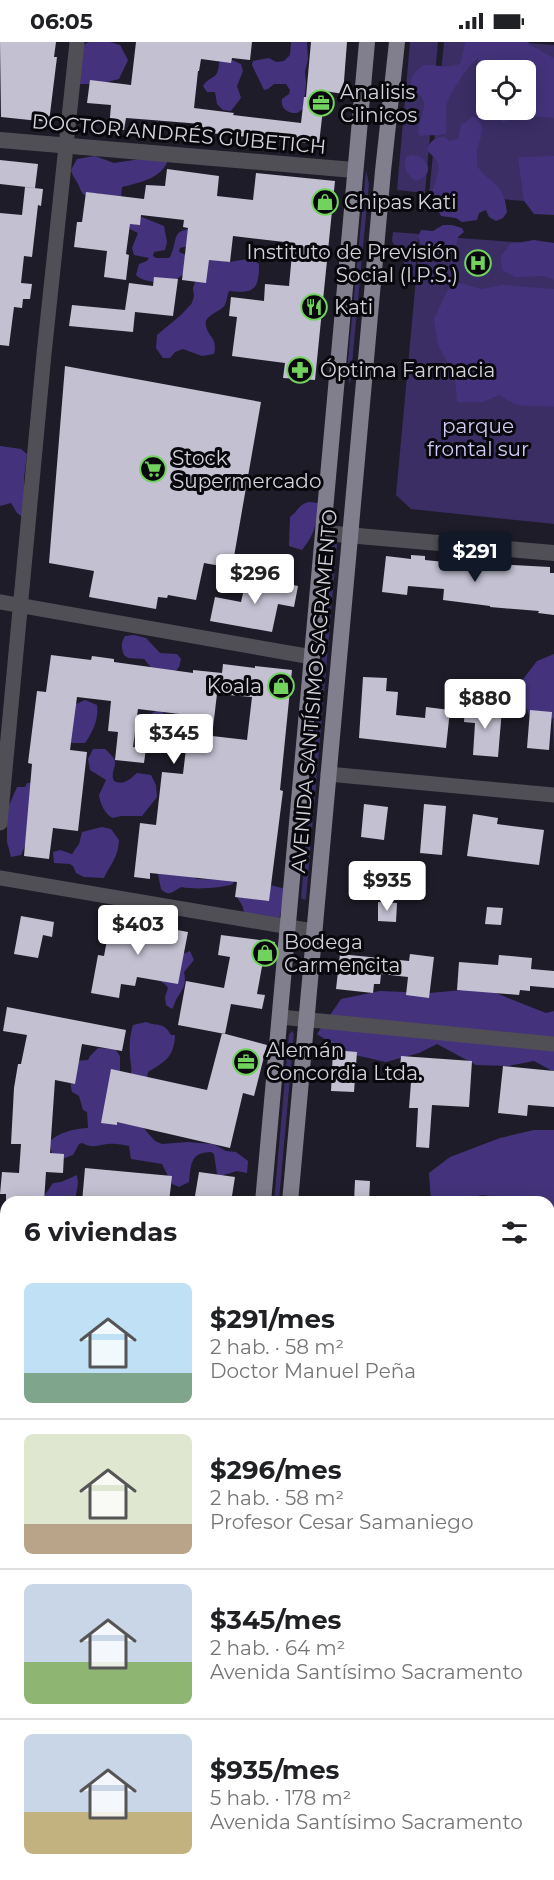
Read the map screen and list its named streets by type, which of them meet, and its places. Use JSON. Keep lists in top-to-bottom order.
{
  "streets": {
    "main road": ["AVENIDA SANTÍSIMO SACRAMENTO"],
    "street": ["DOCTOR ANDRÉS GUBETICH"]
  },
  "crossings": [
    ["DOCTOR ANDRÉS GUBETICH", "AVENIDA SANTÍSIMO SACRAMENTO"]
  ],
  "parks": ["parque frontal sur"],
  "places": {
    "office": ["Analisis Clinicos", "Alemán Concordia Ltda."],
    "shop": ["Chipas Kati", "Koala", "Bodega Carmencita"],
    "hospital": ["Instituto de Previsión Social (I.P.S.)"],
    "restaurant": ["Kati"],
    "pharmacy": ["Óptima Farmacia"],
    "supermarket": ["Stock Supermercado"]
  },
  "page": {
    "status": "06:05",
    "price": [
      "$291",
      "$296",
      "$880",
      "$345",
      "$935",
      "$403"
    ],
    "heading": "6 viviendas",
    "list": [
      {
        "name": "$291/mes",
        "note": "2 hab. · 58 m² · Doctor Manuel Peña"
      },
      {
        "name": "$296/mes",
        "note": "2 hab. · 58 m² · Profesor Cesar Samaniego"
      },
      {
        "name": "$345/mes",
        "note": "2 hab. · 64 m² · Avenida Santísimo Sacramento"
      },
      {
        "name": "$935/mes",
        "note": "5 hab. · 178 m² · Avenida Santísimo Sacramento"
      }
    ]
  }
}
